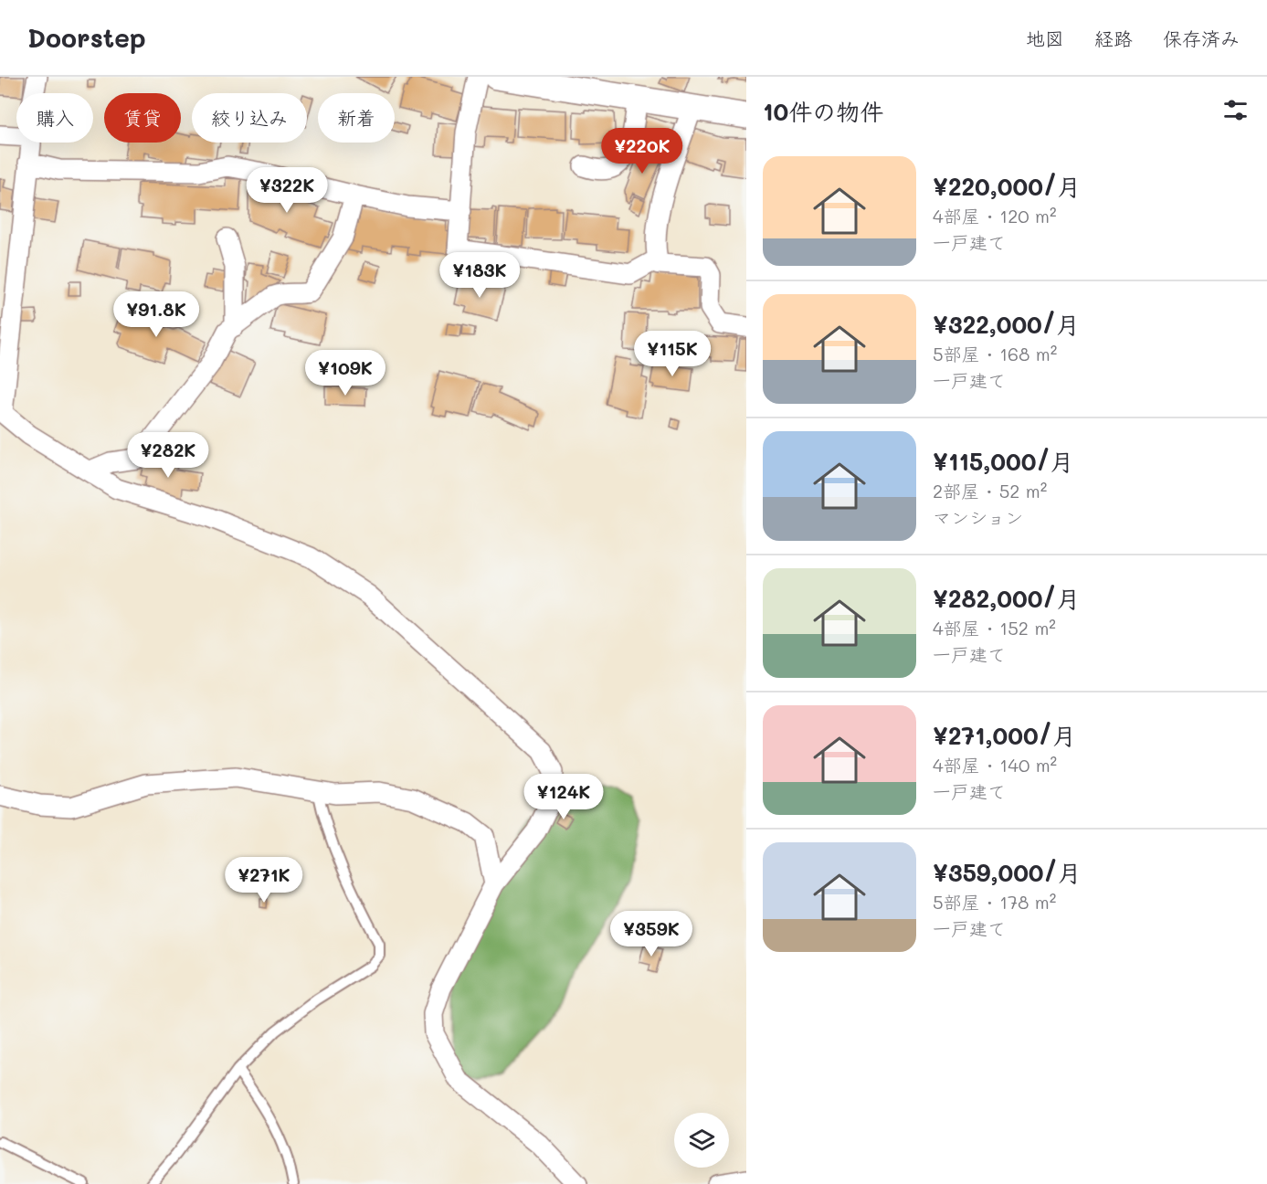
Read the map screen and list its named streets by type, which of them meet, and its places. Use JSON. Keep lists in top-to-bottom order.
{
  "page": {
    "header": "Doorstep",
    "nav": ["地図", "経路", "保存済み"],
    "heading": "10件の物件",
    "chip": [
      "購入",
      "賃貸",
      "絞り込み",
      "新着"
    ],
    "price": [
      "¥220K",
      "¥322K",
      "¥183K",
      "¥91.8K",
      "¥115K",
      "¥109K",
      "¥282K",
      "¥124K",
      "¥271K",
      "¥359K"
    ],
    "list": [
      {
        "name": "¥220,000/月",
        "note": "4部屋 · 120 m² · 一戸建て"
      },
      {
        "name": "¥322,000/月",
        "note": "5部屋 · 168 m² · 一戸建て"
      },
      {
        "name": "¥115,000/月",
        "note": "2部屋 · 52 m² · マンション"
      },
      {
        "name": "¥282,000/月",
        "note": "4部屋 · 152 m² · 一戸建て"
      },
      {
        "name": "¥271,000/月",
        "note": "4部屋 · 140 m² · 一戸建て"
      },
      {
        "name": "¥359,000/月",
        "note": "5部屋 · 178 m² · 一戸建て"
      }
    ]
  }
}
